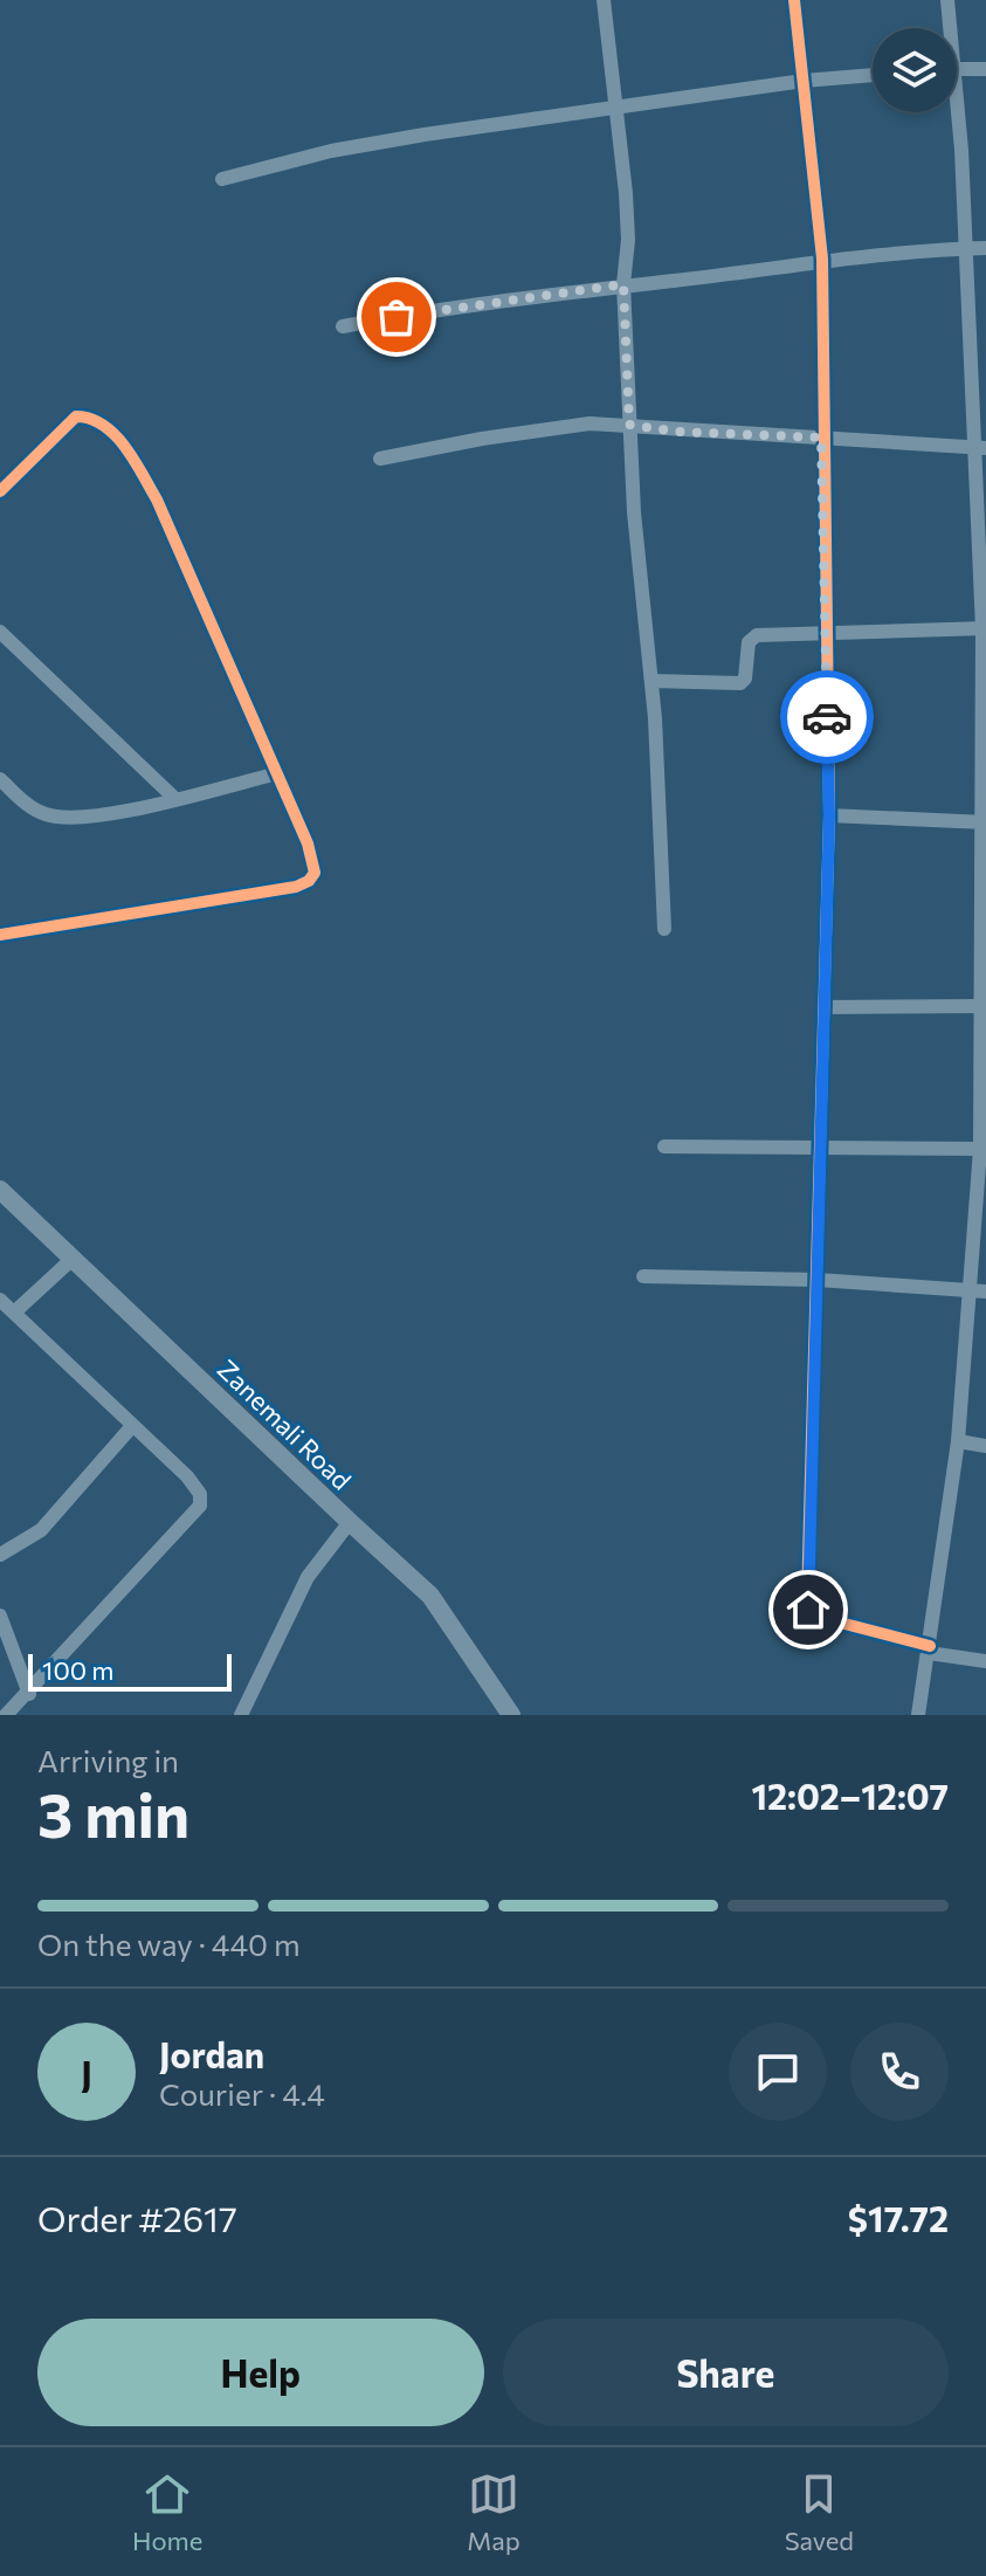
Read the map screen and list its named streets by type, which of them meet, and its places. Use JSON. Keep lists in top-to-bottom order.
{
  "streets": {
    "street": ["Zanemali Road"]
  },
  "scale_bar": "100 m",
  "page": {
    "scale": "100 m",
    "heading": ["3 min", "Arriving in", "12:02–12:07"],
    "panel": [
      "Jordan",
      "Courier · 4.4",
      "Order #2617",
      "$17.72"
    ],
    "bar": "On the way · 440 m",
    "round": "J",
    "buttons": ["Help", "Share"],
    "tabs": ["Home", "Map", "Saved"]
  }
}
